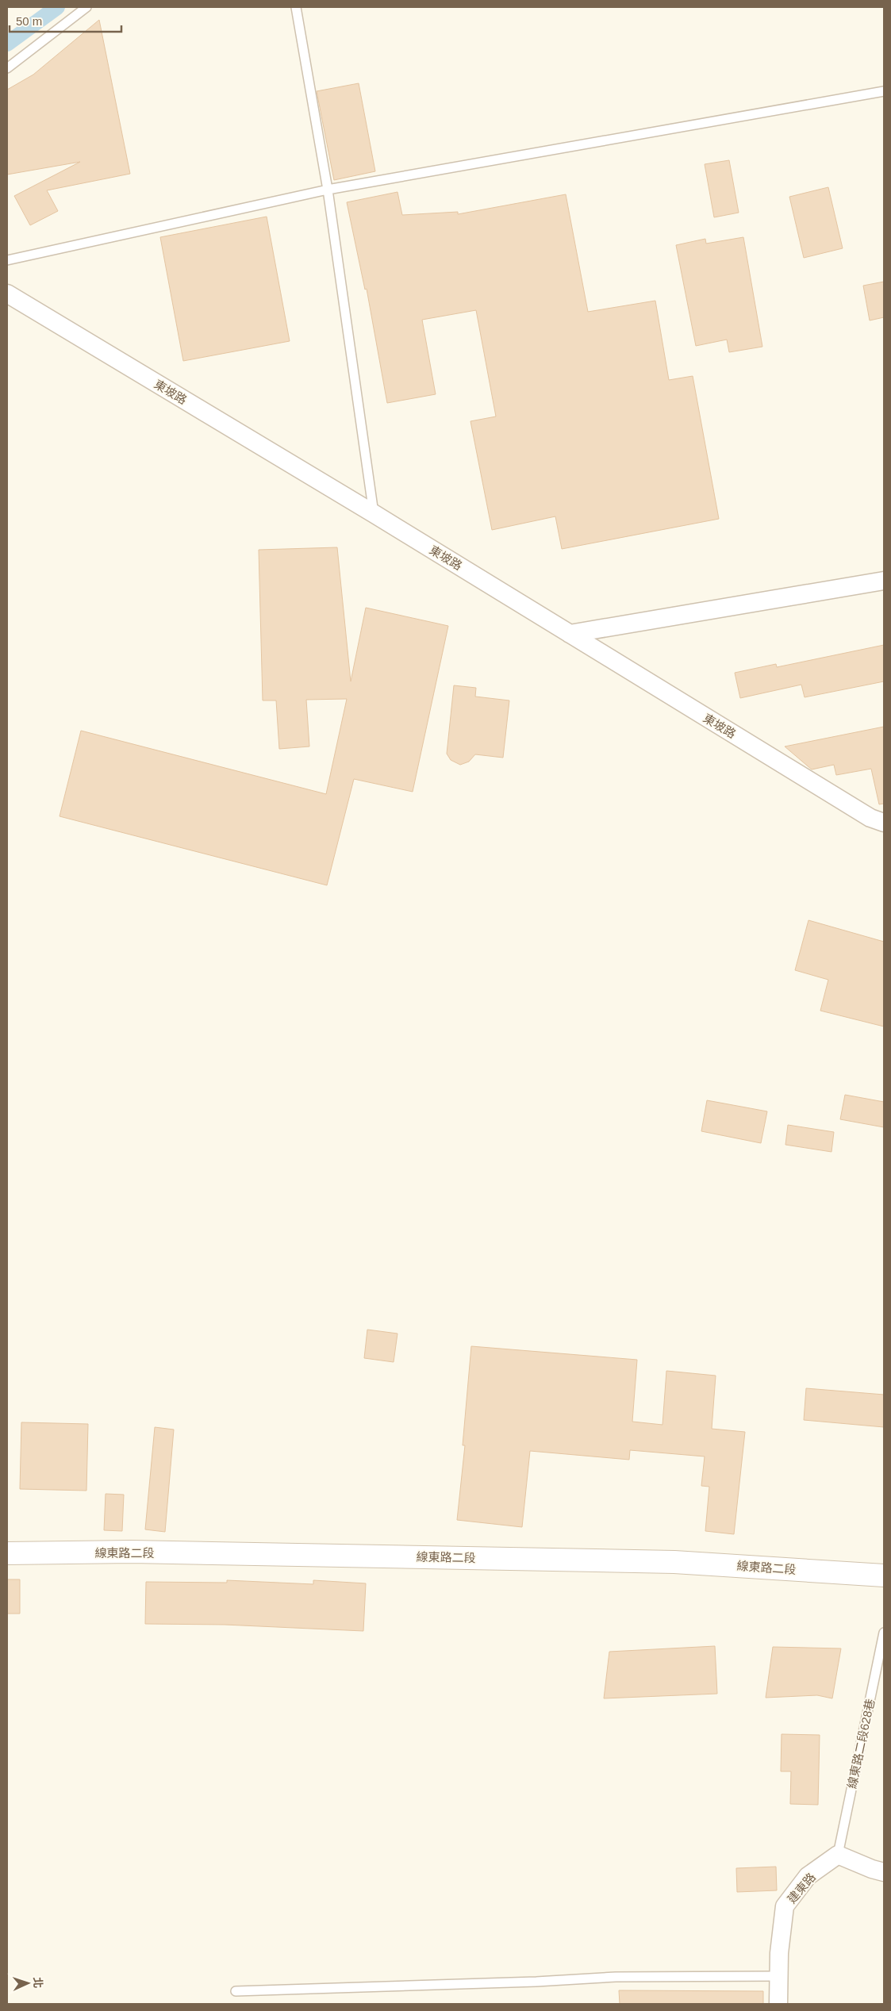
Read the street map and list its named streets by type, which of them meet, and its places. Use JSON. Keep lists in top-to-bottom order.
{
  "streets": {
    "main road": ["線東路二段"],
    "street": ["東坡路", "建東路"],
    "lane": ["線東路二段628巷"]
  },
  "crossings": [
    ["線東路二段628巷", "建東路"]
  ],
  "scale_bar": "50 m",
  "north": "right"
}
